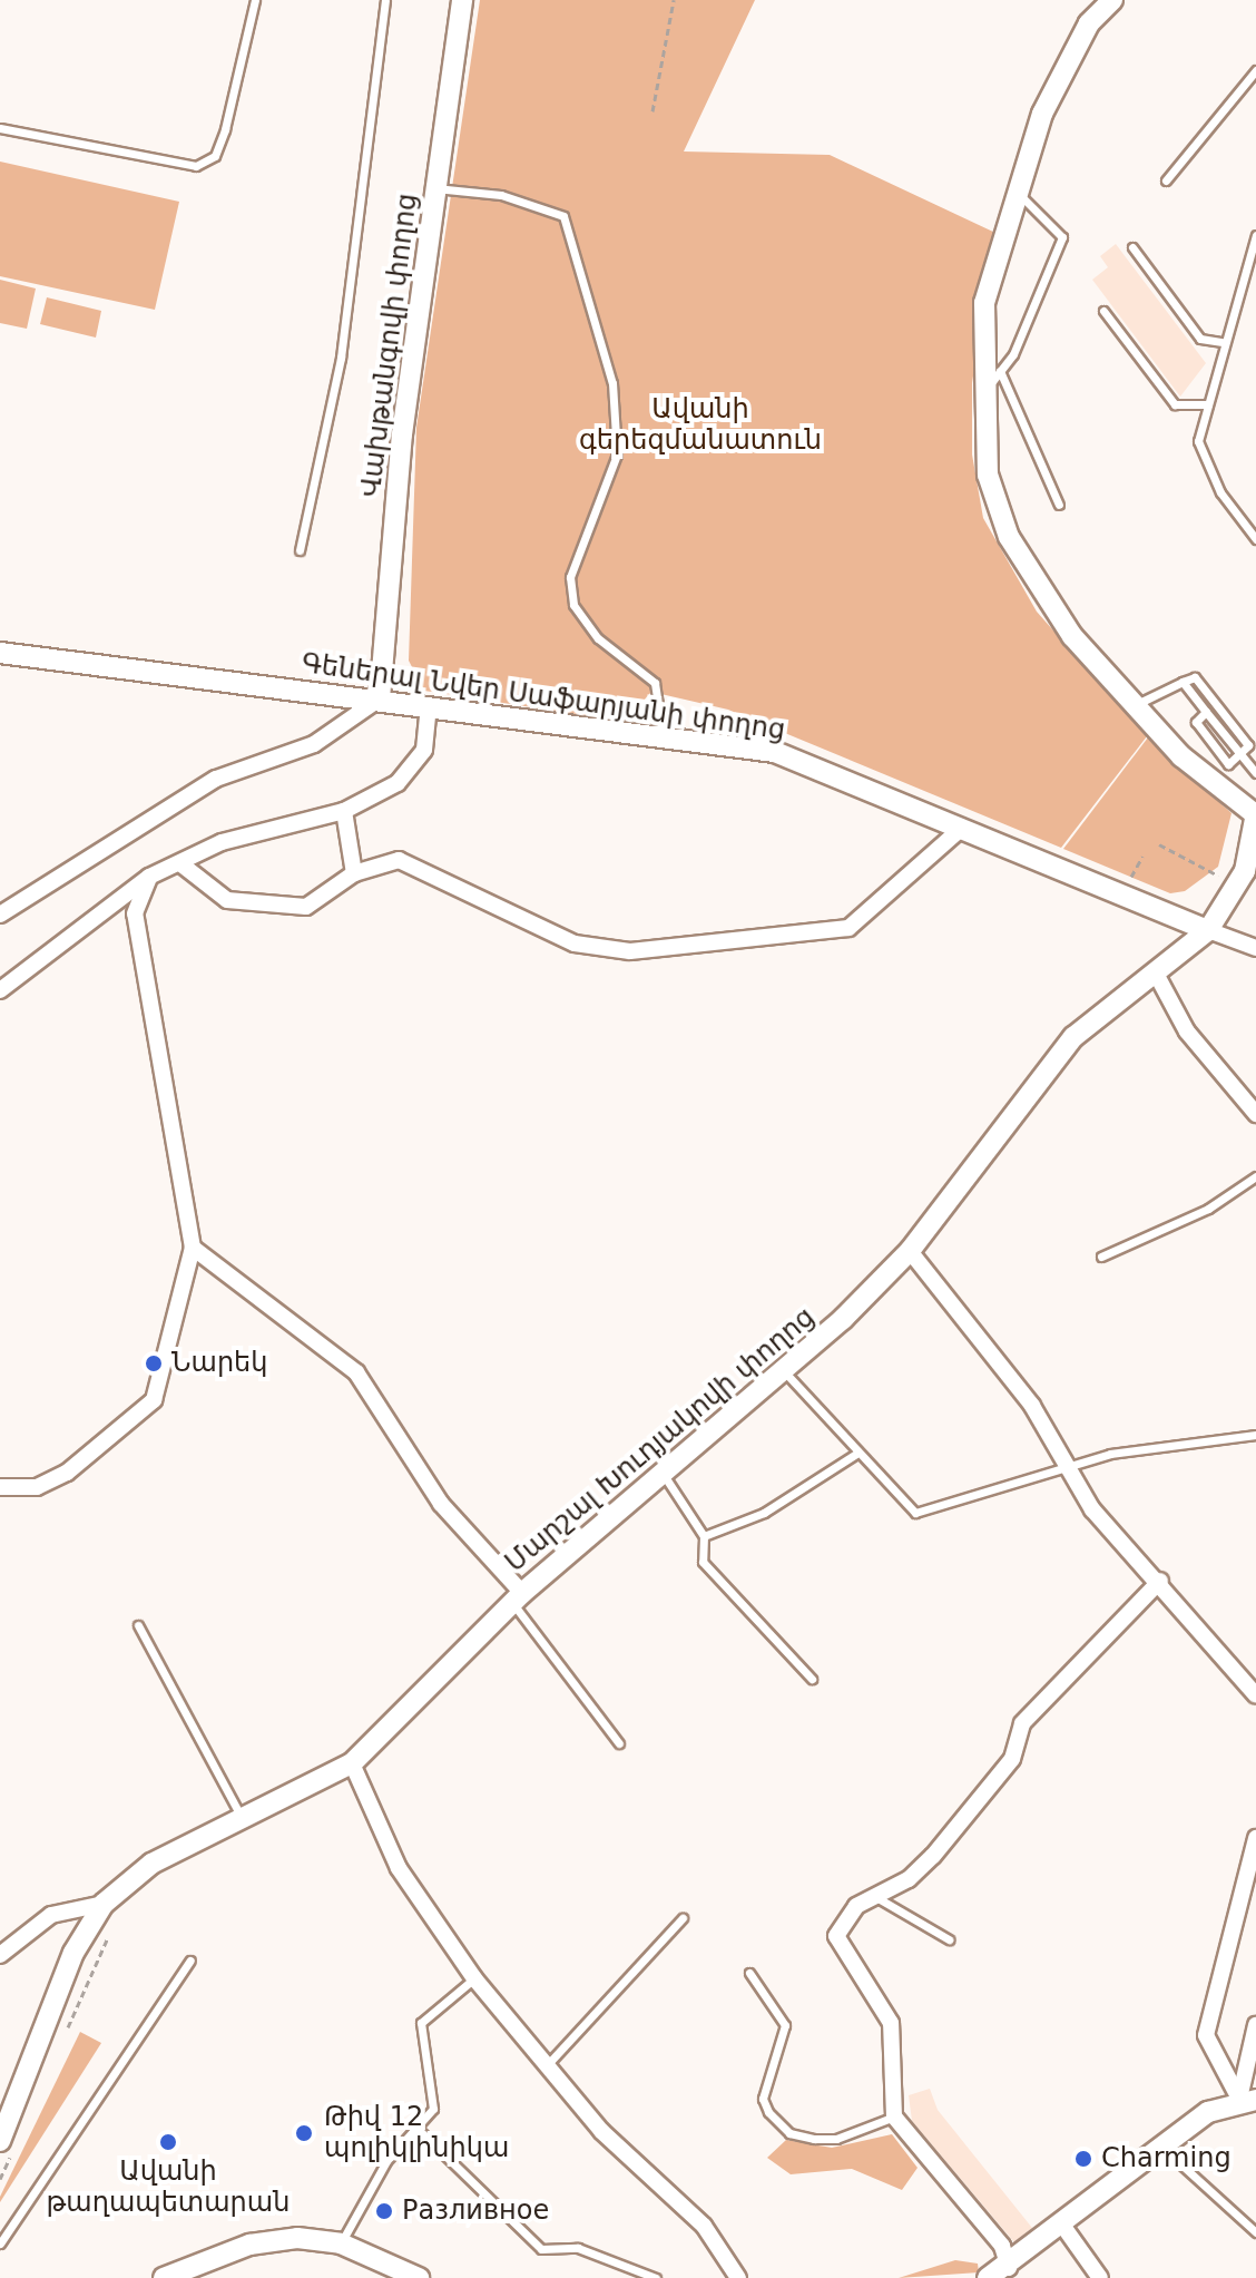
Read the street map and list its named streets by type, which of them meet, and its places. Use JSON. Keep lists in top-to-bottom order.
{
  "streets": {
    "street": ["Վախթանգովի փողոց", "Գեներալ Նվեր Սաֆարյանի փողոց", "Մարշալ Խուդյակովի փողոց"]
  },
  "crossings": [
    ["Վախթանգովի փողոց", "Գեներալ Նվեր Սաֆարյանի փողոց"],
    ["Գեներալ Նվեր Սաֆարյանի փողոց", "Մարշալ Խուդյակովի փողոց"]
  ],
  "parks": ["Ավանի գերեզմանատուն"],
  "places": [
    "Նարեկ",
    "Թիվ 12 պոլիկլինիկա",
    "Ավանի թաղապետարան",
    "Charming",
    "Разливное"
  ]
}
